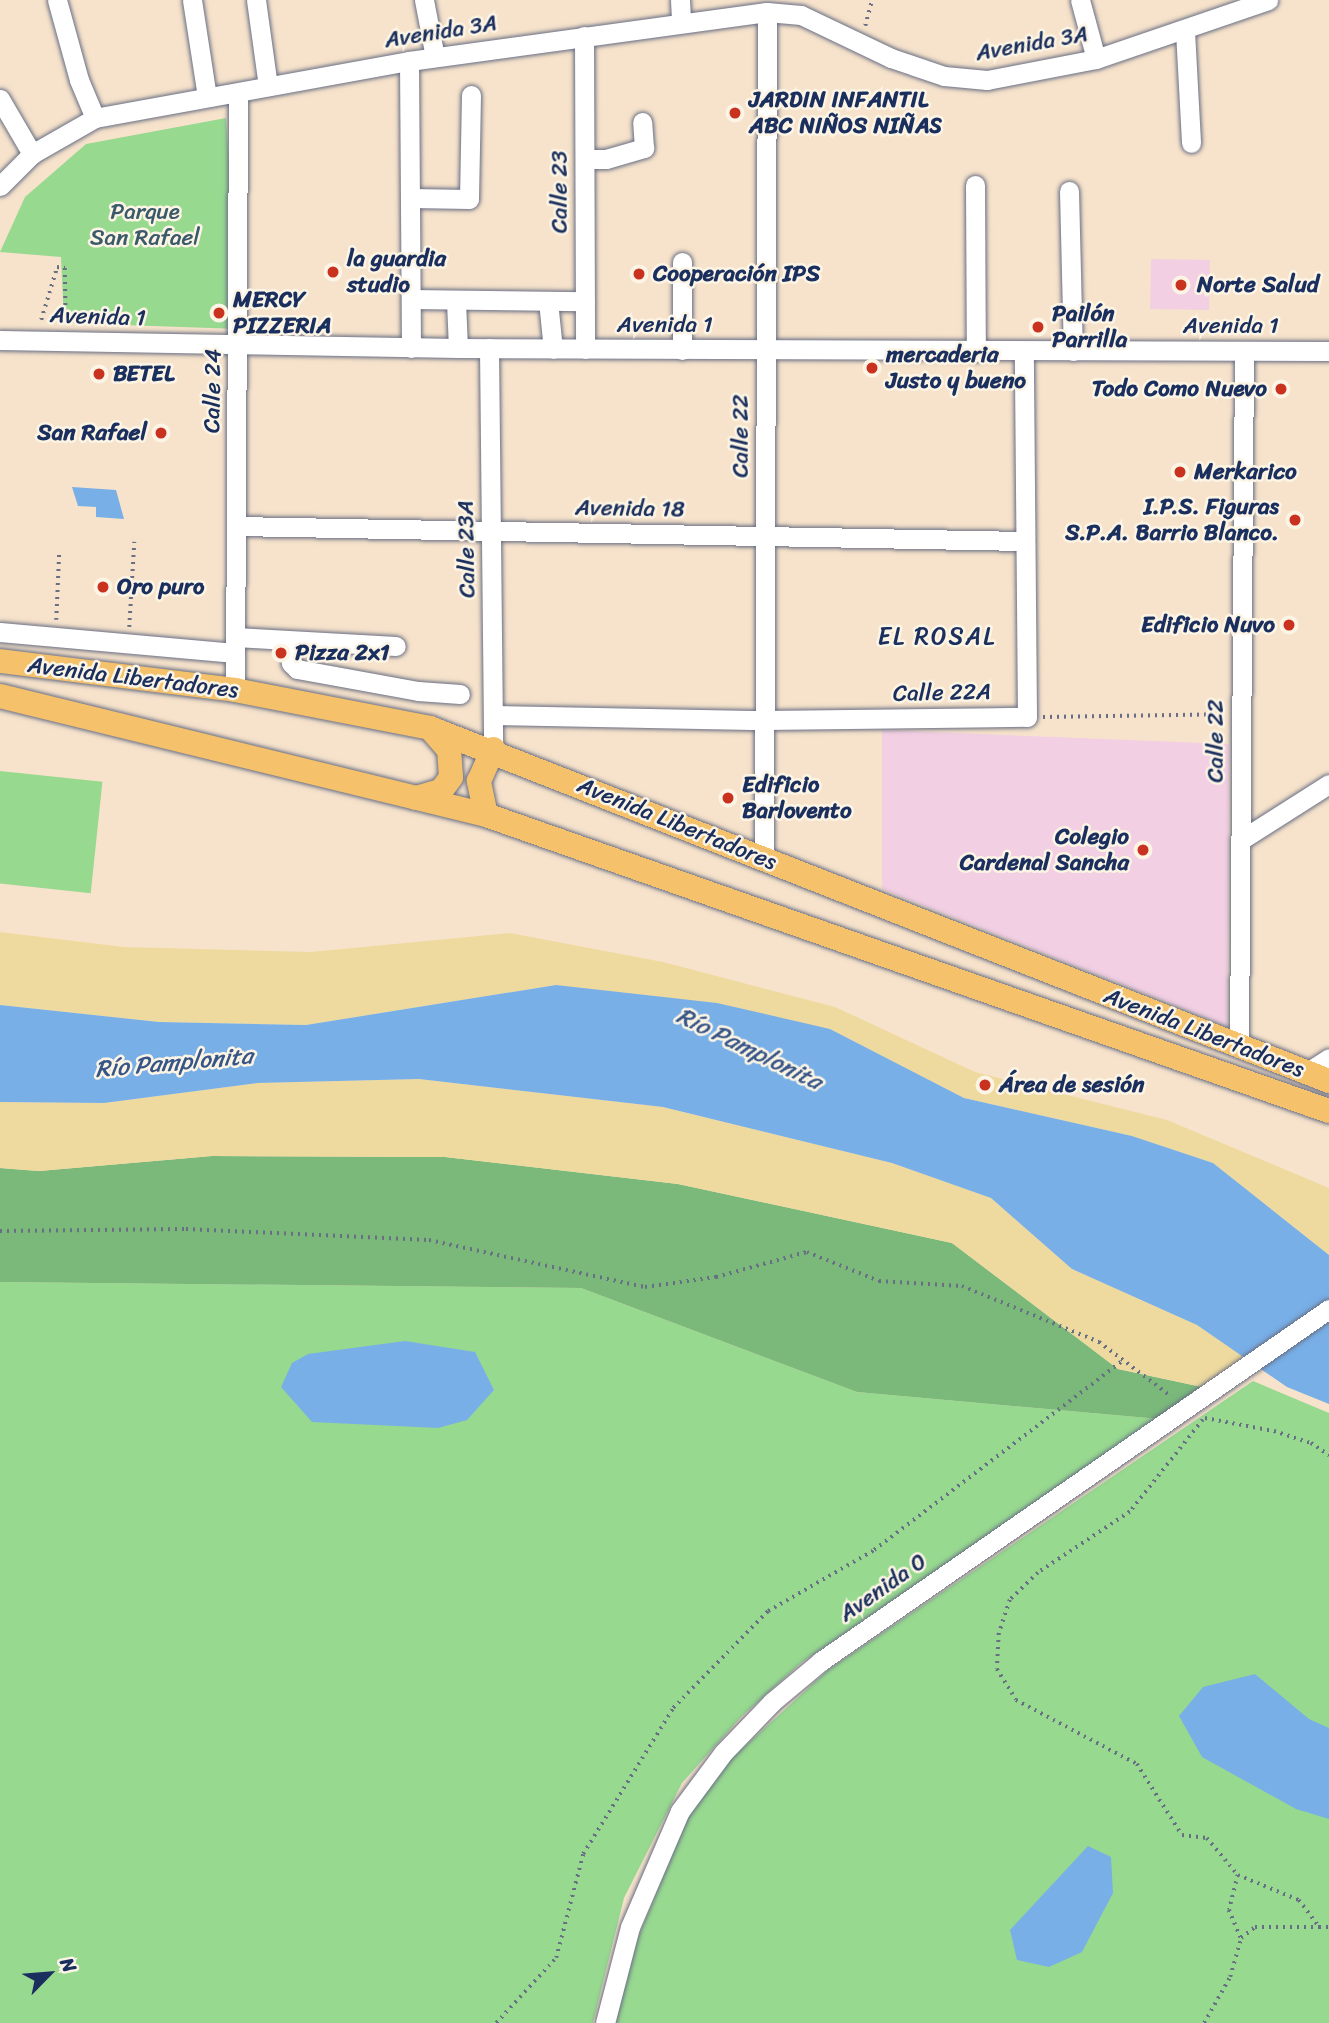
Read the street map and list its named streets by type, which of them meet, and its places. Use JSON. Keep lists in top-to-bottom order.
{
  "streets": {
    "main road": ["Avenida Libertadores"],
    "street": [
      "Avenida 3A",
      "Calle 23",
      "Avenida 1",
      "Calle 24",
      "Calle 22",
      "Avenida 18",
      "Calle 23A",
      "Calle 22A",
      "Avenida 0"
    ]
  },
  "crossings": [
    ["Avenida 3A", "Calle 23"],
    ["Avenida 3A", "Calle 24"],
    ["Avenida 3A", "Calle 22"],
    ["Calle 23", "Avenida 1"],
    ["Avenida 1", "Calle 24"],
    ["Avenida 1", "Calle 22"],
    ["Avenida 1", "Calle 23A"],
    ["Calle 24", "Avenida 18"],
    ["Calle 24", "Avenida Libertadores"],
    ["Calle 22", "Avenida 18"],
    ["Calle 22", "Avenida Libertadores"],
    ["Calle 22", "Calle 22A"],
    ["Avenida 18", "Calle 23A"],
    ["Calle 23A", "Avenida Libertadores"],
    ["Calle 23A", "Calle 22A"]
  ],
  "districts": ["EL ROSAL"],
  "water": ["Río Pamplonita"],
  "parks": ["Parque San Rafael"],
  "places": [
    "JARDIN INFANTIL ABC NIÑOS NIÑAS",
    "la guardia studio",
    "Cooperación IPS",
    "Norte Salud",
    "MERCY PIZZERIA",
    "Pailón Parrilla",
    "mercaderia Justo y bueno",
    "BETEL",
    "Todo Como Nuevo",
    "San Rafael",
    "Merkarico",
    "I.P.S. Figuras S.P.A. Barrio Blanco.",
    "Oro puro",
    "Edificio Nuvo",
    "Pizza 2x1",
    "Edificio Barlovento",
    "Colegio Cardenal Sancha",
    "Área de sesión"
  ],
  "north": "top right"
}
